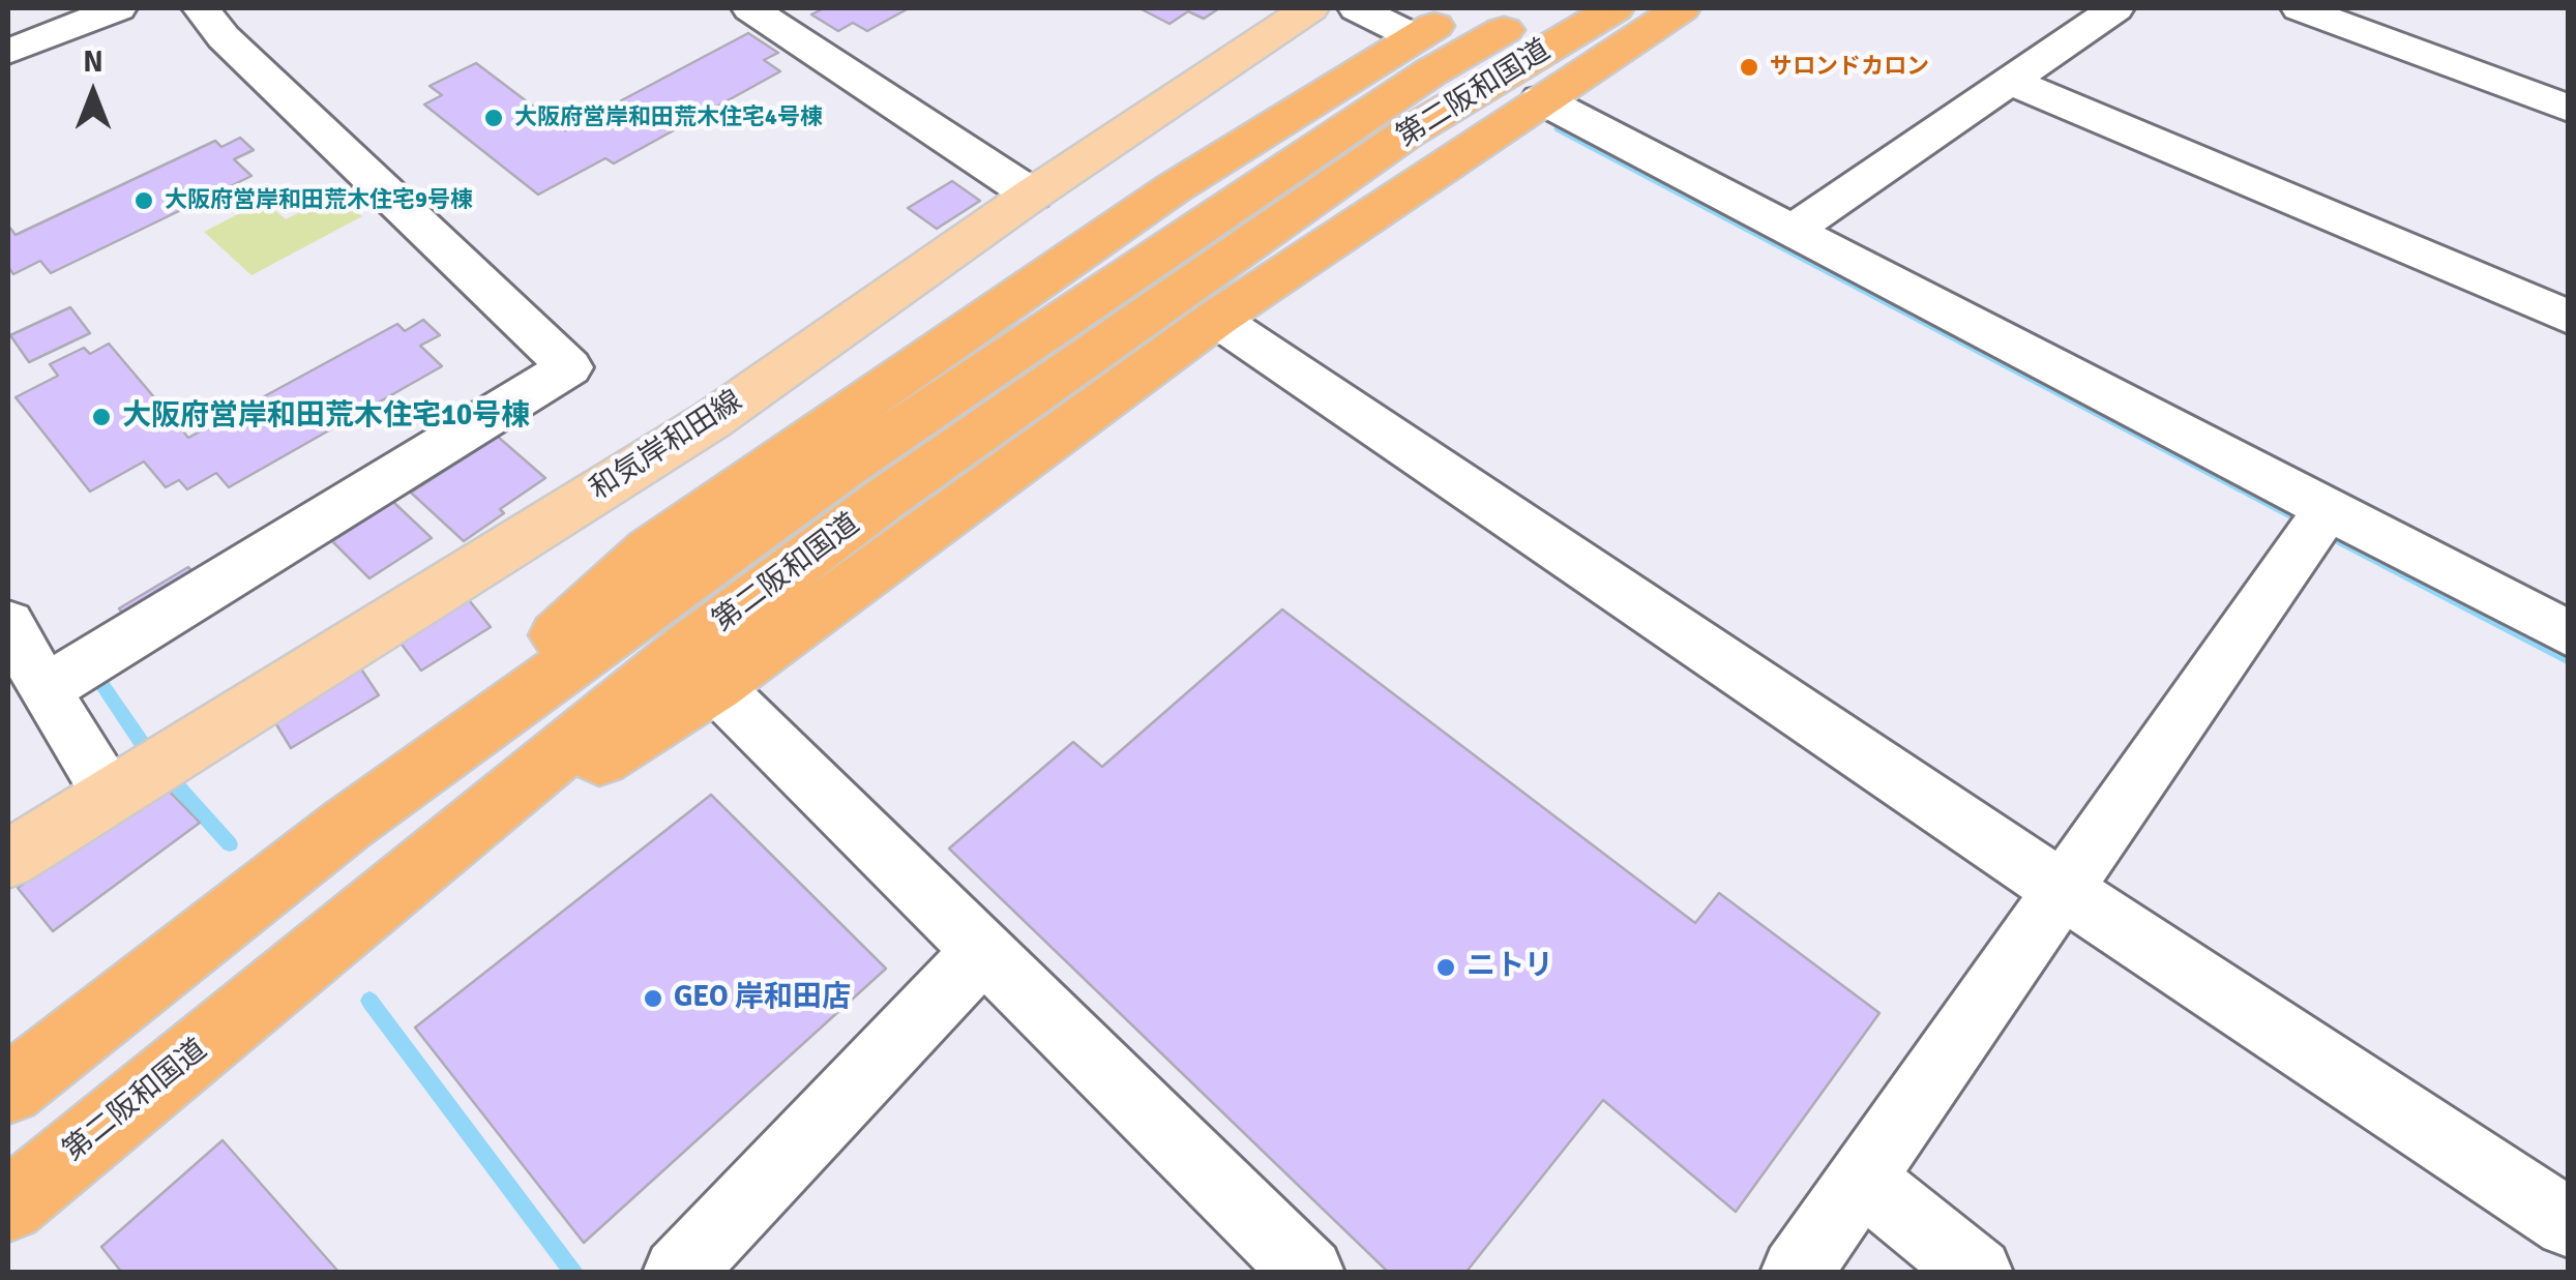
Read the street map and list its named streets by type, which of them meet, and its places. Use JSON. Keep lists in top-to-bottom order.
{
  "streets": {
    "highway": ["第二阪和国道"],
    "main road": ["和気岸和田線"]
  },
  "places": [
    "サロンドカロン",
    "大阪府営岸和田荒木住宅4号棟",
    "大阪府営岸和田荒木住宅9号棟",
    "大阪府営岸和田荒木住宅10号棟",
    "ニトリ",
    "GEO 岸和田店"
  ],
  "north": "top"
}
